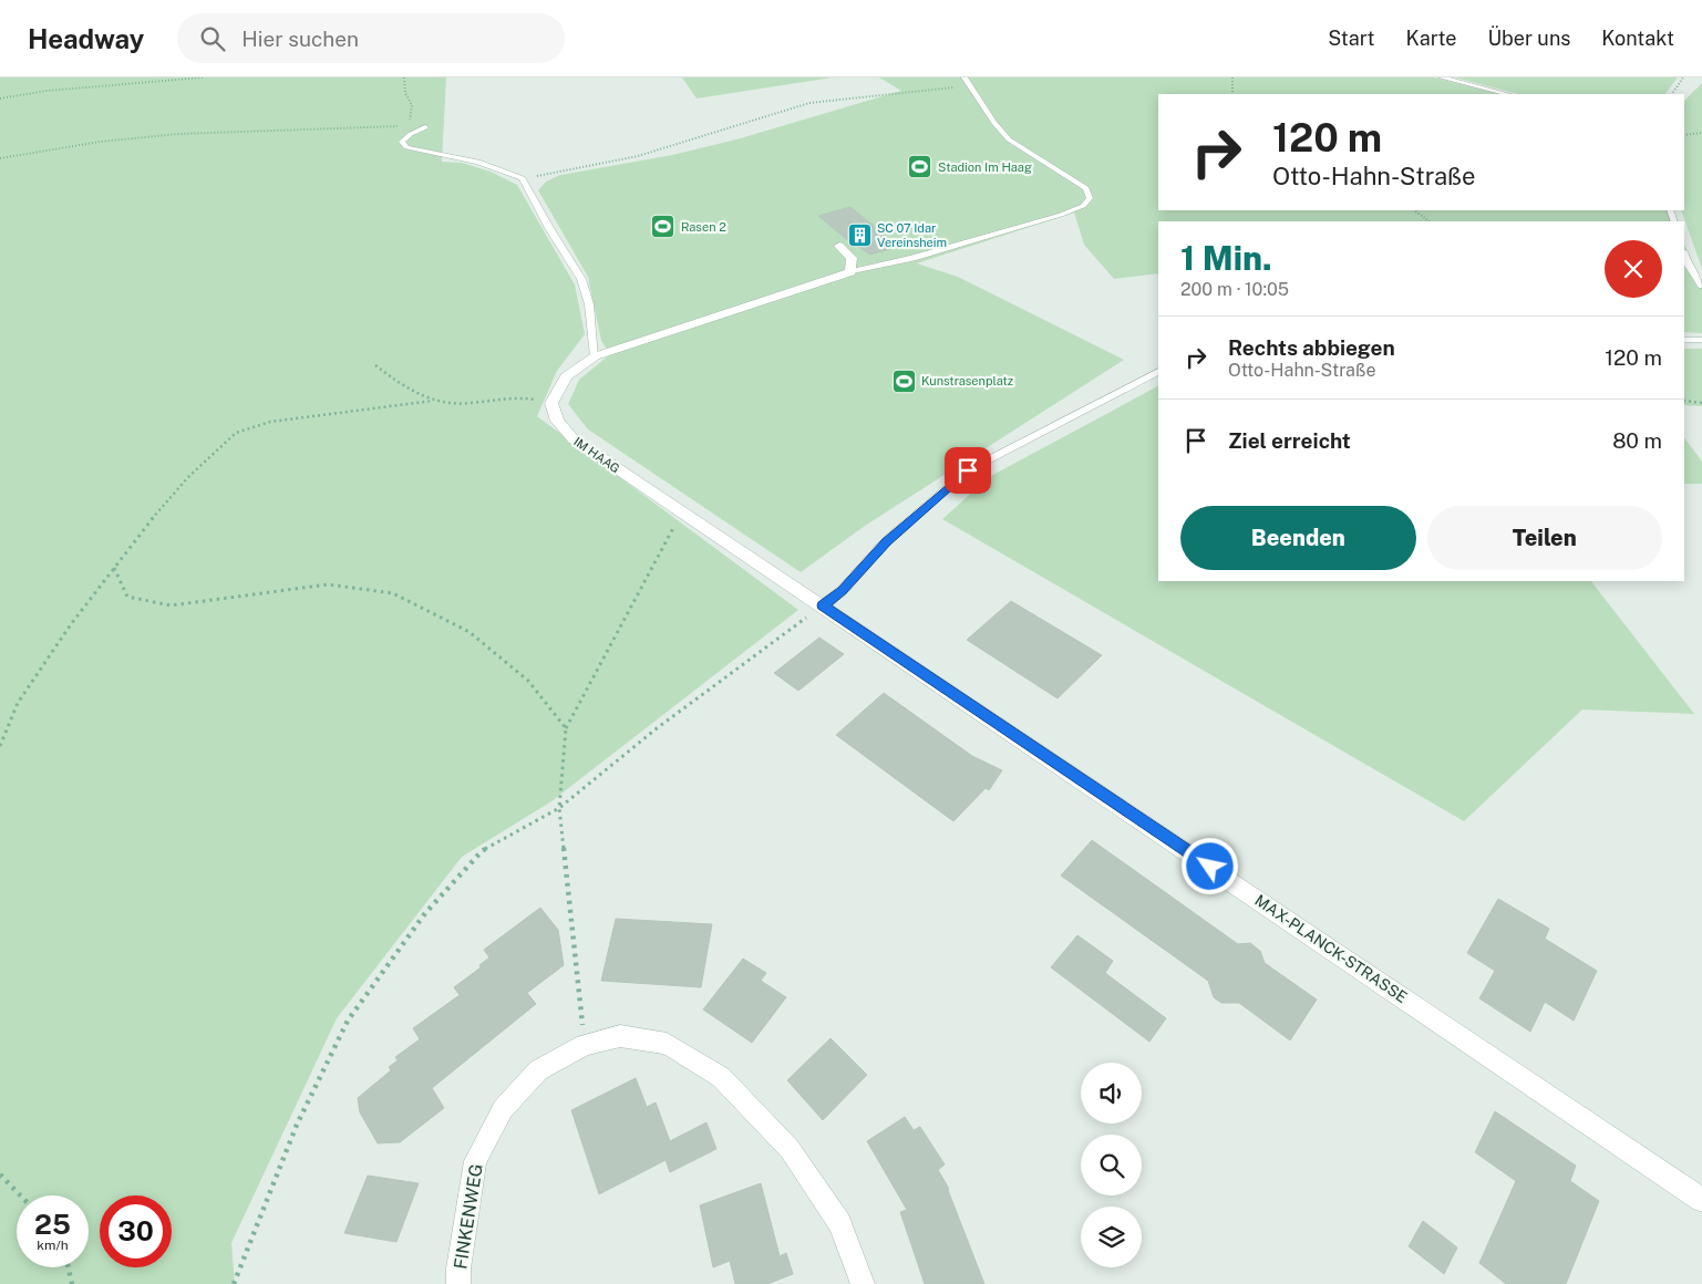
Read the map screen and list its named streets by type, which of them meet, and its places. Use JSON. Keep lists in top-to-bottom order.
{
  "streets": {
    "street": ["IM HAAG", "MAX-PLANCK-STRASSE", "FINKENWEG"]
  },
  "crossings": [
    ["IM HAAG", "MAX-PLANCK-STRASSE"]
  ],
  "places": {
    "sports": ["Stadion Im Haag", "Rasen 2", "Kunstrasenplatz"],
    "building": ["SC 07 Idar Vereinsheim"]
  },
  "page": {
    "header": "Headway",
    "search": "Hier suchen",
    "nav": [
      "Start",
      "Karte",
      "Über uns",
      "Kontakt"
    ],
    "turn": ["120 m", "Otto-Hahn-Straße"],
    "heading": ["1 Min.", "200 m · 10:05"],
    "list": [
      {
        "name": "Rechts abbiegen",
        "note": "Otto-Hahn-Straße",
        "value": "120 m"
      },
      {
        "name": "Ziel erreicht",
        "value": "80 m"
      }
    ],
    "buttons": ["Beenden", "Teilen"],
    "speed": "25 km/h",
    "limit": "30"
  }
}
